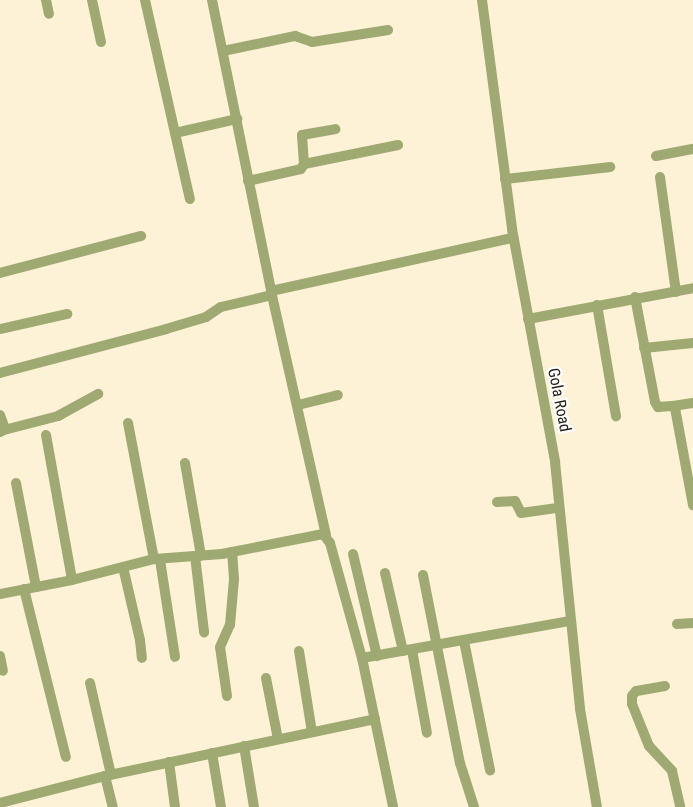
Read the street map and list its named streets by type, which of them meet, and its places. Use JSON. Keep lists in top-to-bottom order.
{
  "streets": {
    "street": ["Gola Road"]
  }
}
